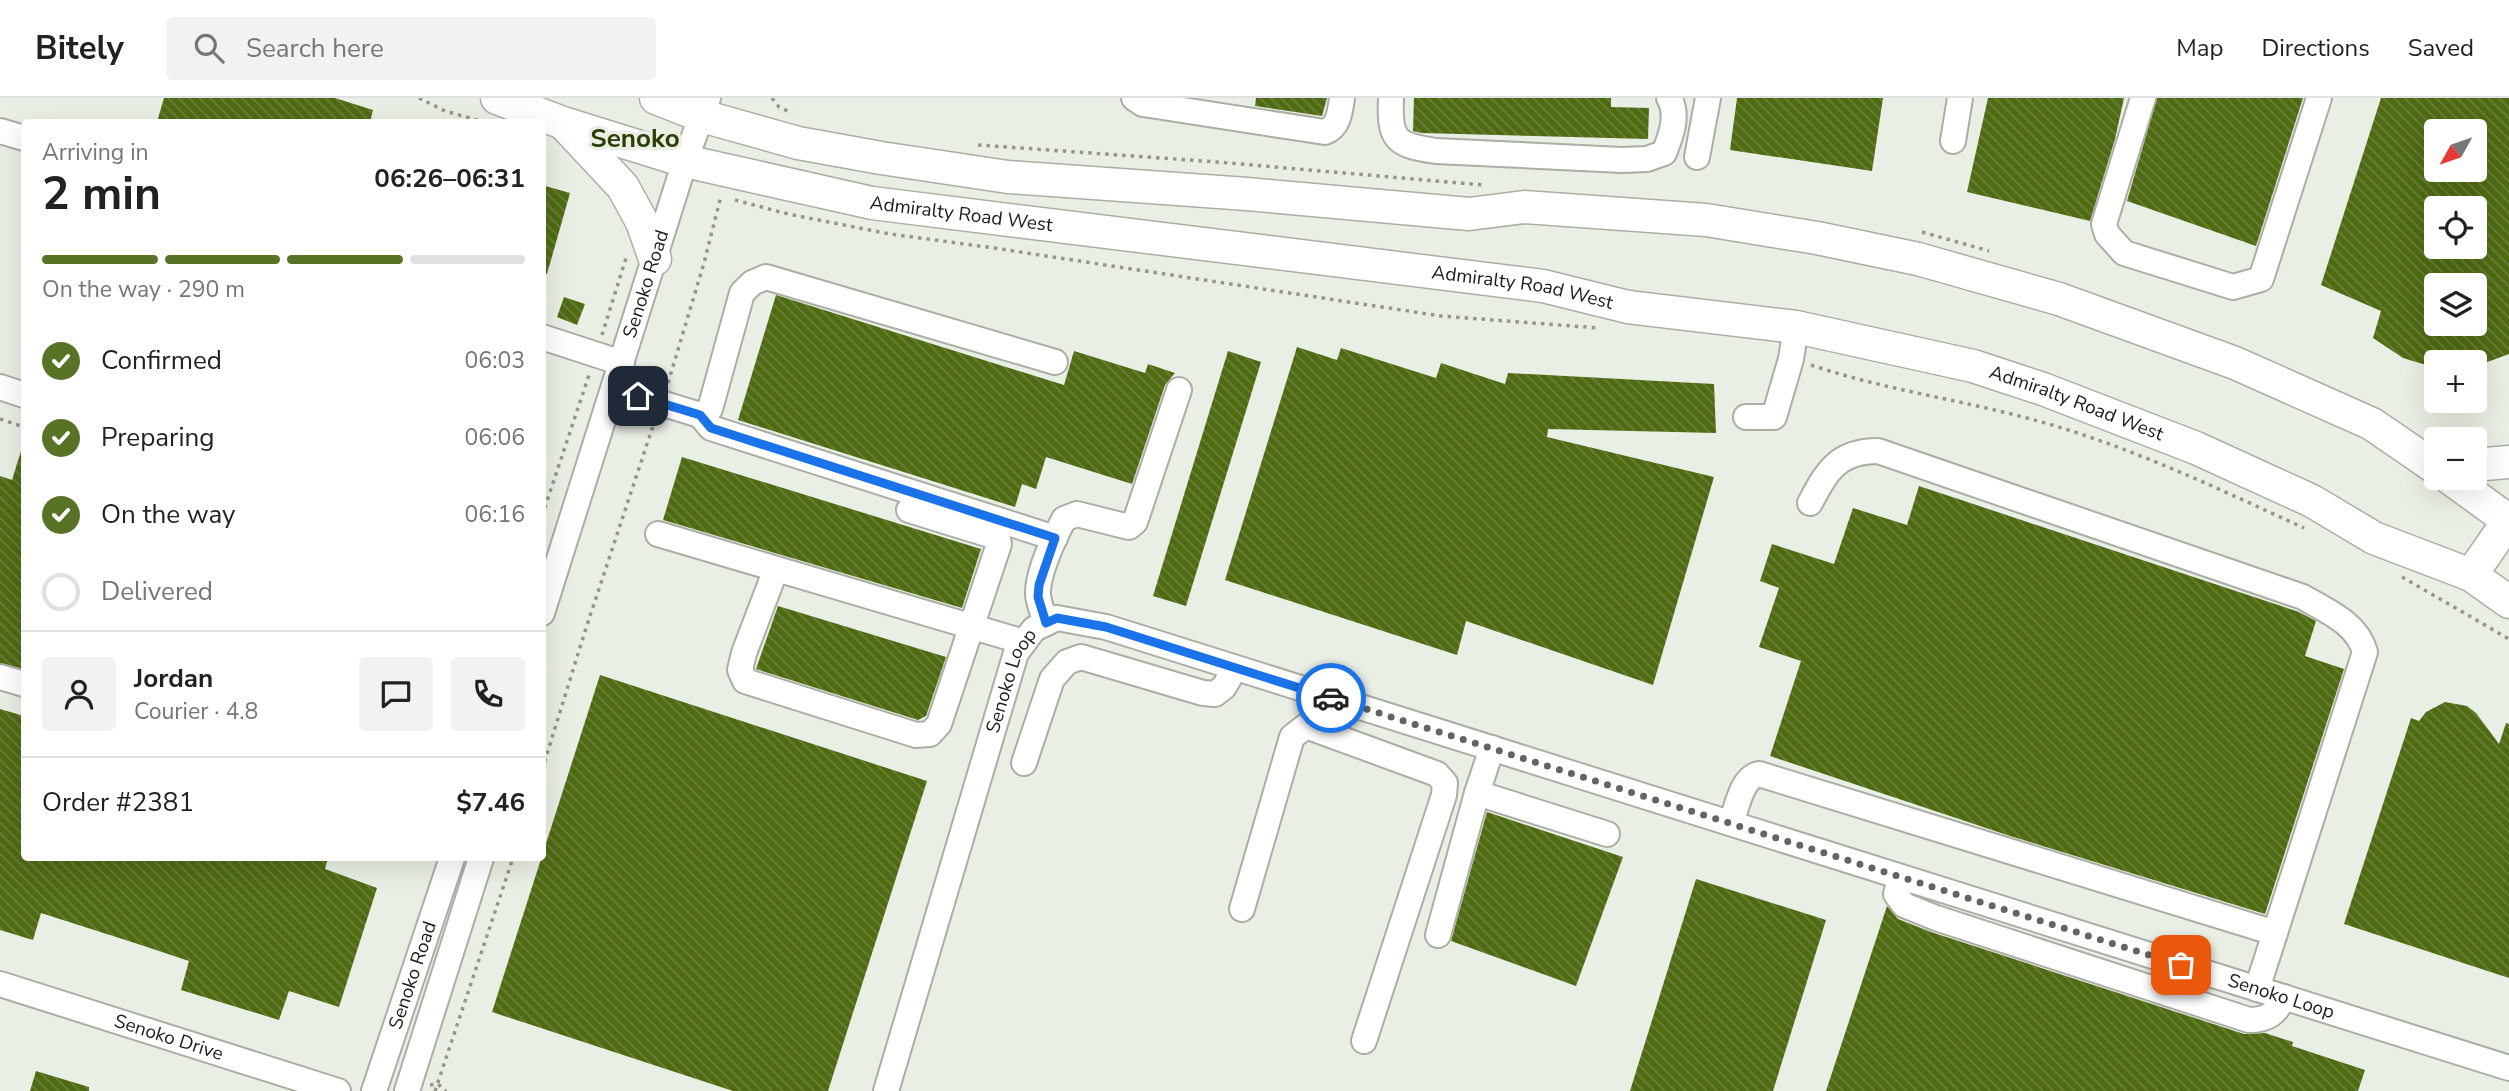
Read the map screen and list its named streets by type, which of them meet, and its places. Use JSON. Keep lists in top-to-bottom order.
{
  "streets": {
    "main road": ["Admiralty Road West"],
    "street": ["Senoko Road", "Senoko Loop", "Senoko Drive"]
  },
  "crossings": [
    ["Admiralty Road West", "Senoko Road"]
  ],
  "districts": ["Senoko"],
  "north": "bottom left",
  "page": {
    "header": "Bitely",
    "search": "Search here",
    "nav": ["Map", "Directions", "Saved"],
    "map_buttons": ["+", "−"],
    "heading": ["2 min", "Arriving in", "06:26–06:31"],
    "panel": [
      "Jordan",
      "Courier · 4.8",
      "Order #2381",
      "$7.46"
    ],
    "bar": "On the way · 290 m",
    "list": [
      ["Confirmed", "06:03"],
      ["Preparing", "06:06"],
      ["On the way", "06:16"],
      "Delivered"
    ]
  }
}
